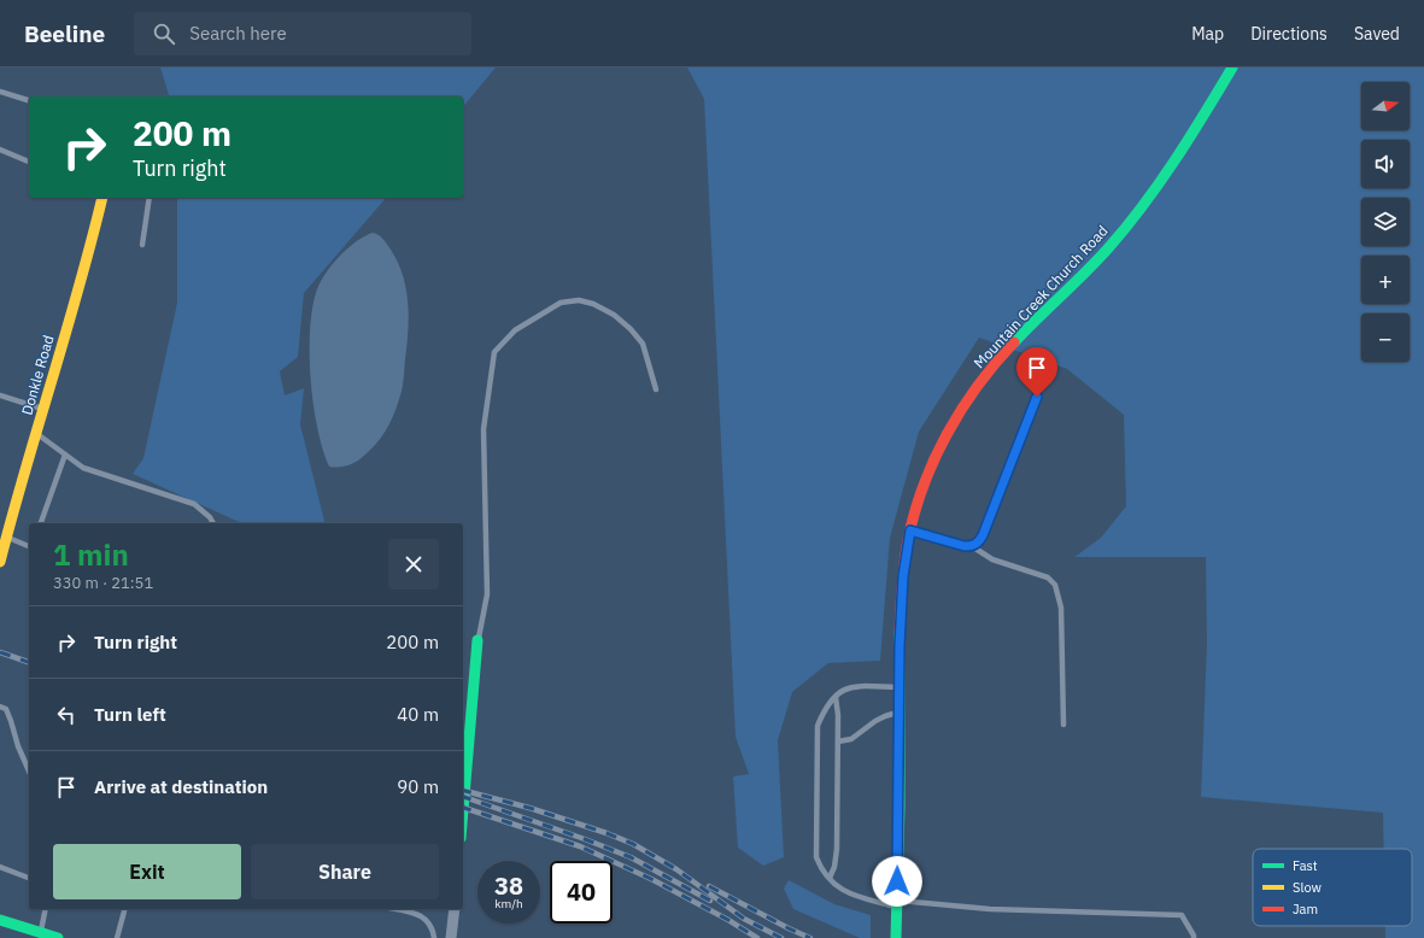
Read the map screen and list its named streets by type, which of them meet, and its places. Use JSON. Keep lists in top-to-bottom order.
{
  "streets": {
    "street": ["Mountain Creek Church Road", "Donkle Road"]
  },
  "legend": ["Fast", "Slow", "Jam"],
  "north": "right",
  "page": {
    "header": "Beeline",
    "search": "Search here",
    "nav": ["Map", "Directions", "Saved"],
    "map_buttons": ["+", "−"],
    "turn": ["200 m", "Turn right"],
    "heading": ["1 min", "330 m · 21:51"],
    "list": [
      {
        "name": "Turn right",
        "value": "200 m"
      },
      {
        "name": "Turn left",
        "value": "40 m"
      },
      {
        "name": "Arrive at destination",
        "value": "90 m"
      }
    ],
    "buttons": ["Exit", "Share"],
    "speed": "38 km/h",
    "limit": "40"
  }
}
